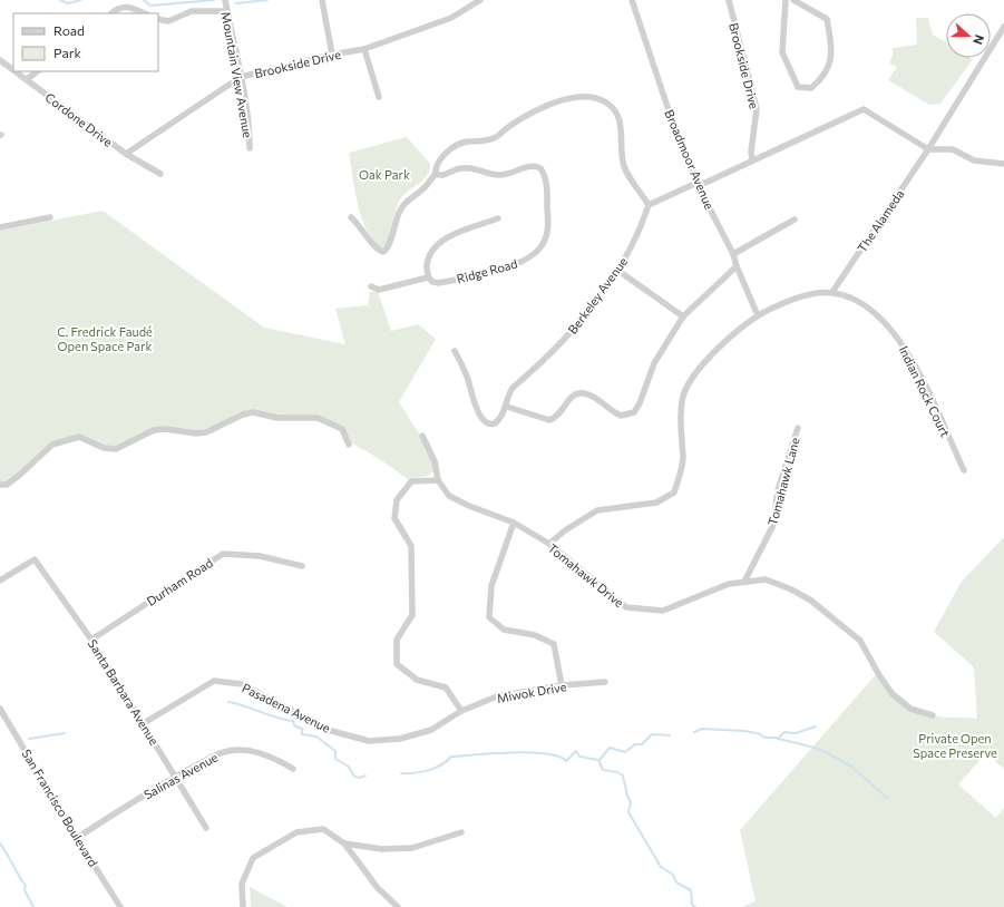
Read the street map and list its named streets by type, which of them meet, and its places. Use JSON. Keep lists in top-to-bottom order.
{
  "streets": {
    "street": [
      "Brookside Drive",
      "Mountain View Avenue",
      "Cordone Drive",
      "Broadmoor Avenue",
      "The Alameda",
      "Ridge Road",
      "Berkeley Avenue",
      "Indian Rock Court",
      "Tomahawk Lane",
      "Tomahawk Drive",
      "Durham Road",
      "Santa Barbara Avenue",
      "Miwok Drive",
      "Pasadena Avenue",
      "Salinas Avenue",
      "San Francisco Boulevard"
    ]
  },
  "crossings": [
    ["Brookside Drive", "Mountain View Avenue"],
    ["Brookside Drive", "Cordone Drive"],
    ["The Alameda", "Indian Rock Court"],
    ["Tomahawk Lane", "Tomahawk Drive"],
    ["Durham Road", "Santa Barbara Avenue"],
    ["Santa Barbara Avenue", "Pasadena Avenue"],
    ["Santa Barbara Avenue", "Salinas Avenue"],
    ["Miwok Drive", "Pasadena Avenue"],
    ["Salinas Avenue", "San Francisco Boulevard"]
  ],
  "parks": ["Oak Park", "C. Fredrick Faudé Open Space Park", "Private Open Space Preserve"],
  "legend": ["Road", "Park"],
  "north": "right"
}
